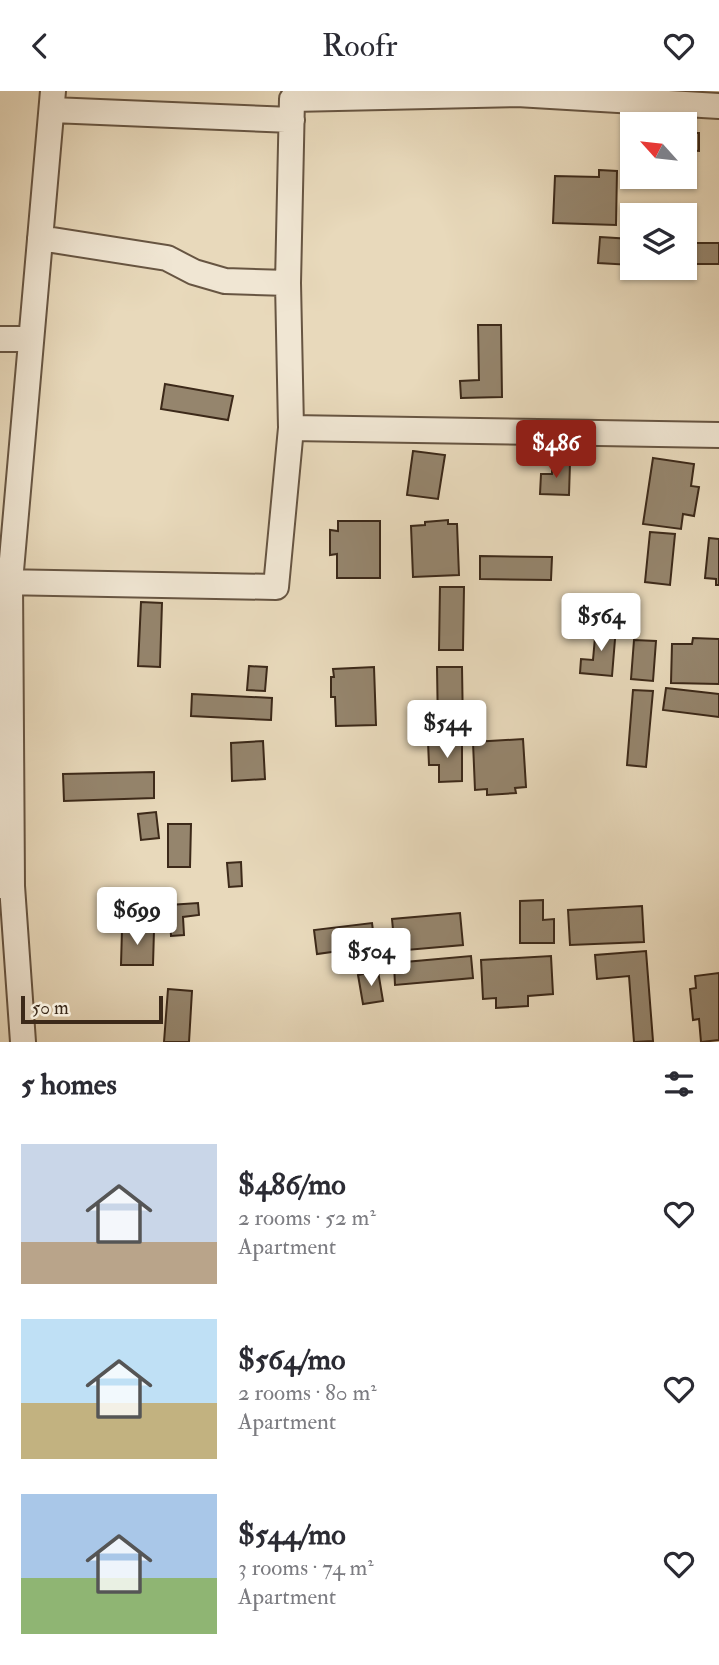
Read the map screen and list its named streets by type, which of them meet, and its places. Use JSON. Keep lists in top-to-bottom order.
{
  "scale_bar": "50 m",
  "north": "top left",
  "page": {
    "header": "Roofr",
    "price": [
      "$486",
      "$564",
      "$544",
      "$699",
      "$504"
    ],
    "scale": "50 m",
    "heading": "5 homes",
    "list": [
      {
        "name": "$486/mo",
        "note": "2 rooms · 52 m² · Apartment"
      },
      {
        "name": "$564/mo",
        "note": "2 rooms · 80 m² · Apartment"
      },
      {
        "name": "$544/mo",
        "note": "3 rooms · 74 m² · Apartment"
      }
    ]
  }
}
